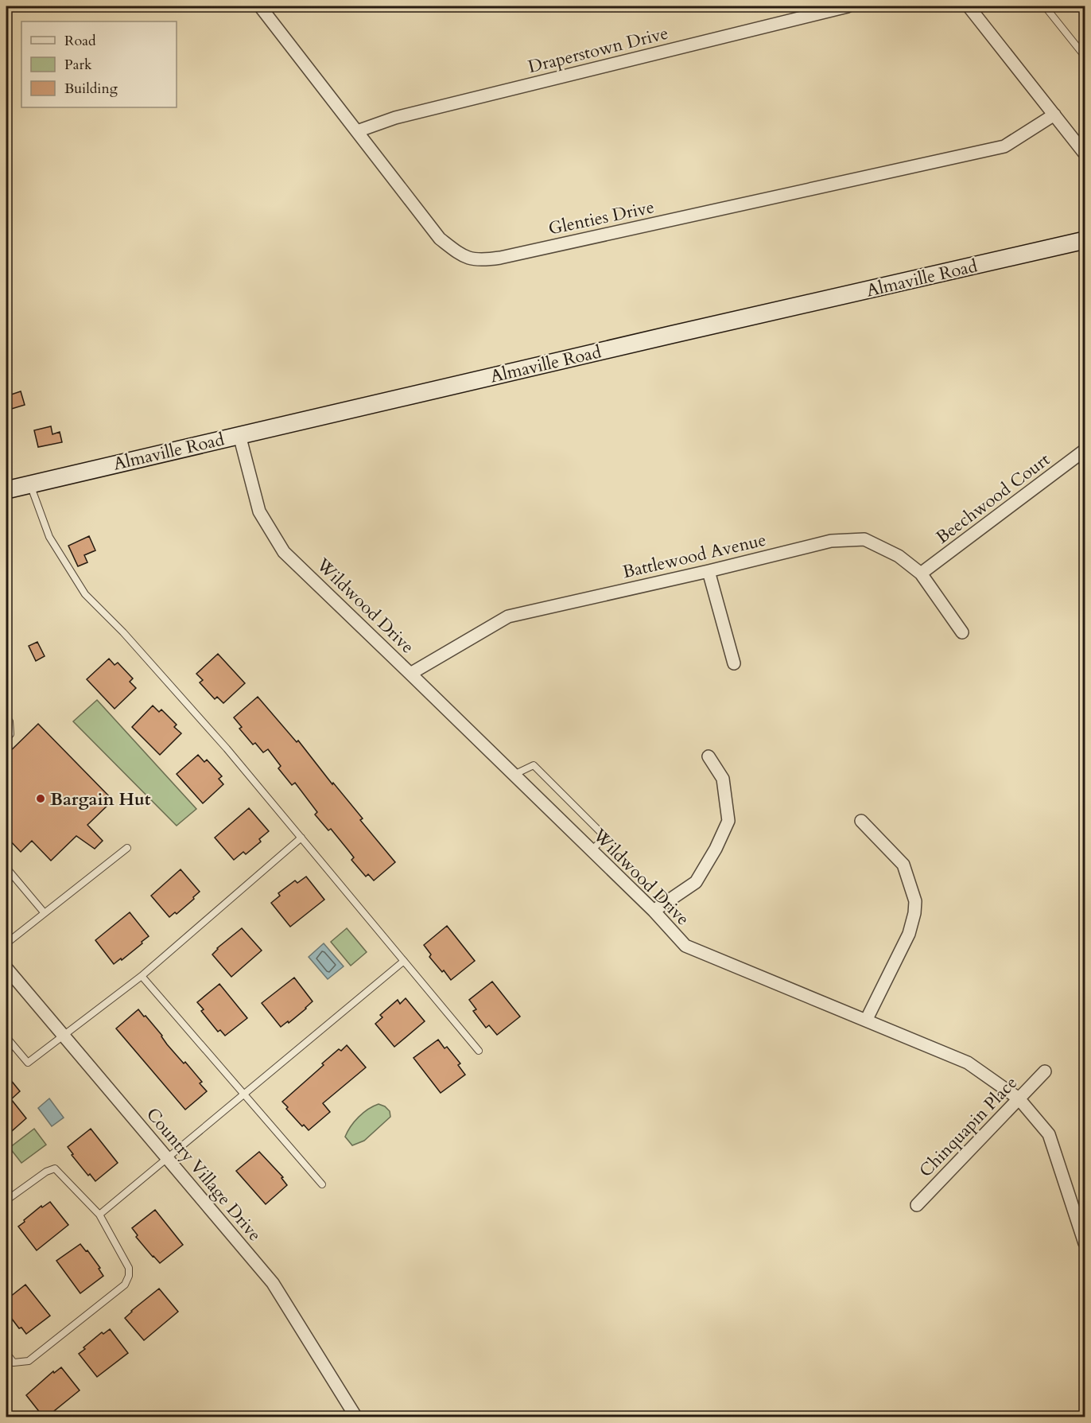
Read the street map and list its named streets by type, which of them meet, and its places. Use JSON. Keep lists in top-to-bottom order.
{
  "streets": {
    "street": [
      "Draperstown Drive",
      "Glenties Drive",
      "Almaville Road",
      "Beechwood Court",
      "Battlewood Avenue",
      "Wildwood Drive",
      "Chinquapin Place",
      "Country Village Drive"
    ]
  },
  "crossings": [
    ["Draperstown Drive", "Glenties Drive"],
    ["Almaville Road", "Wildwood Drive"],
    ["Beechwood Court", "Battlewood Avenue"],
    ["Battlewood Avenue", "Wildwood Drive"],
    ["Wildwood Drive", "Chinquapin Place"]
  ],
  "places": ["Bargain Hut"],
  "legend": ["Road", "Park", "Building"]
}
